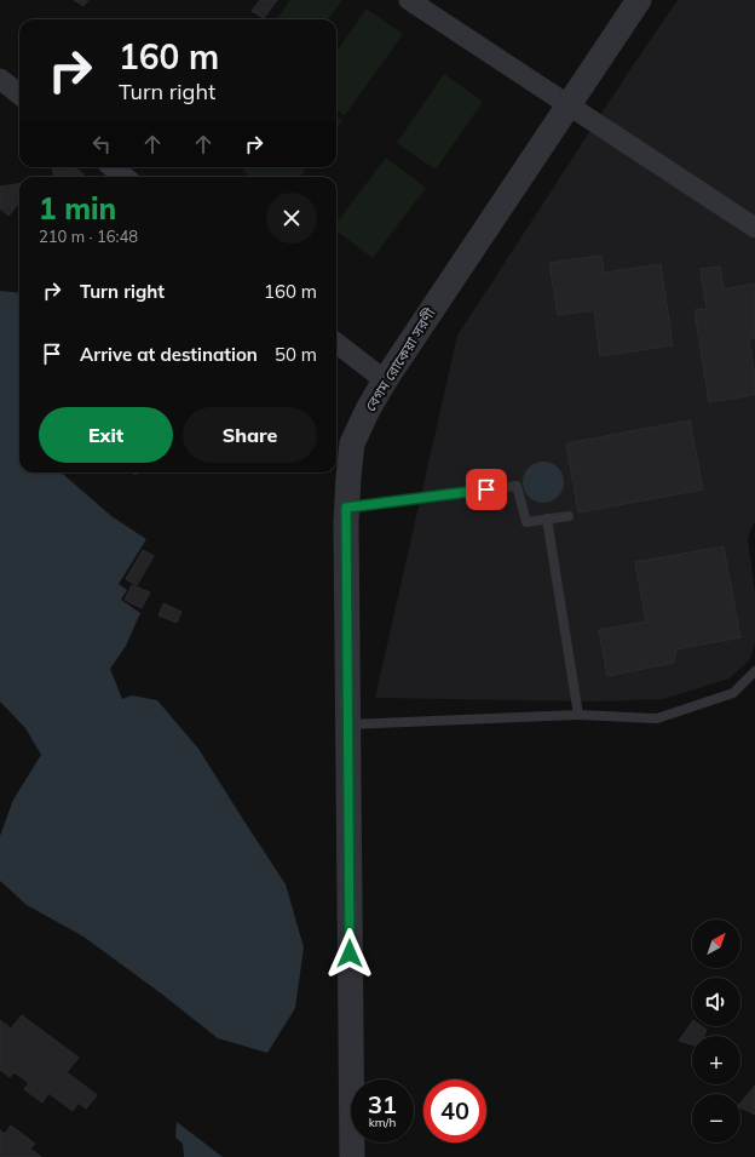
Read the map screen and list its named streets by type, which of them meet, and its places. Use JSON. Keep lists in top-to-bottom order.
{
  "streets": {
    "street": ["বেগম রোকেয়া সরণী"]
  },
  "north": "top right",
  "page": {
    "turn": ["160 m", "Turn right"],
    "heading": ["1 min", "210 m · 16:48"],
    "list": [
      {
        "name": "Turn right",
        "value": "160 m"
      },
      {
        "name": "Arrive at destination",
        "value": "50 m"
      }
    ],
    "buttons": ["Exit", "Share"],
    "map_buttons": ["+", "−"],
    "speed": "31 km/h",
    "limit": "40"
  }
}
